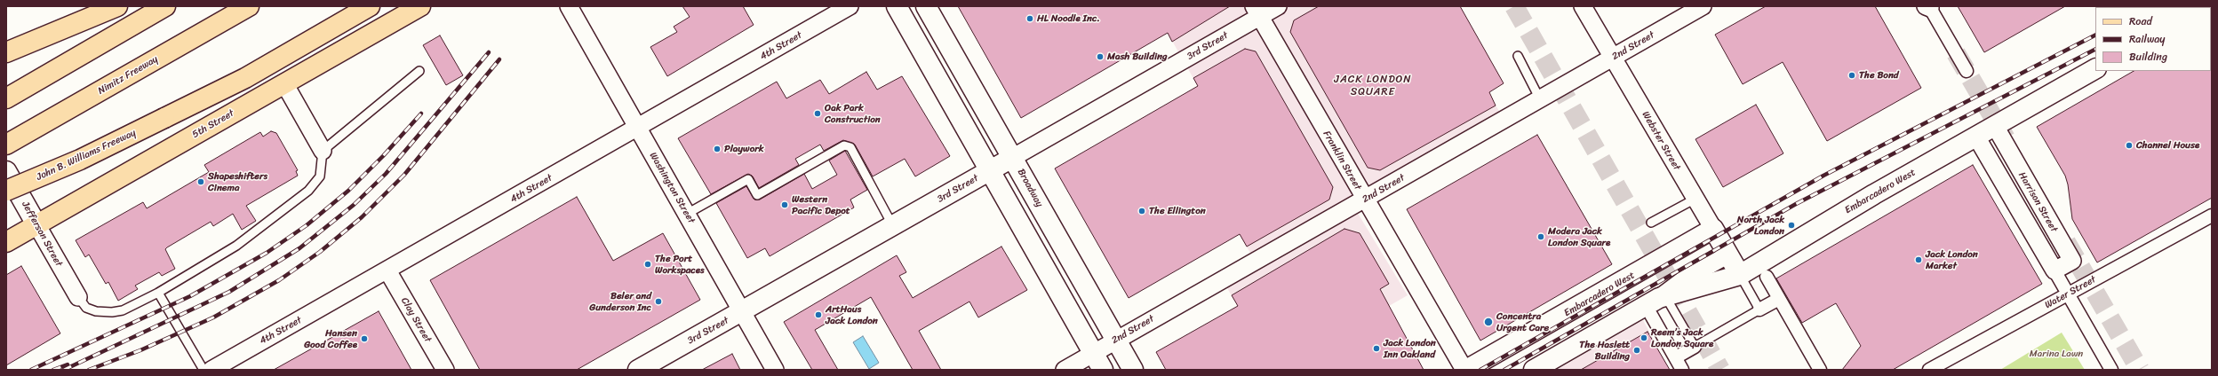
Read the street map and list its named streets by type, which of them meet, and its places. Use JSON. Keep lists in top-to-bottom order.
{
  "streets": {
    "main road": ["Nimitz Freeway", "5th Street", "John B. Williams Freeway"],
    "street": [
      "4th Street",
      "3rd Street",
      "2nd Street",
      "Webster Street",
      "Franklin Street",
      "Washington Street",
      "Broadway",
      "Embarcadero West",
      "Harrison Street",
      "Jefferson Street",
      "Water Street",
      "Clay Street"
    ]
  },
  "crossings": [
    ["4th Street", "Washington Street"],
    ["4th Street", "Clay Street"],
    ["3rd Street", "Franklin Street"],
    ["3rd Street", "Washington Street"],
    ["3rd Street", "Broadway"],
    ["2nd Street", "Webster Street"],
    ["2nd Street", "Franklin Street"],
    ["2nd Street", "Broadway"],
    ["5th Street", "Jefferson Street"],
    ["Webster Street", "Embarcadero West"],
    ["Franklin Street", "Embarcadero West"],
    ["Embarcadero West", "Harrison Street"],
    ["Harrison Street", "Water Street"]
  ],
  "districts": ["JACK LONDON SQUARE"],
  "parks": ["Marina Lawn"],
  "places": [
    "HL Noodle Inc.",
    "Mash Building",
    "The Bond",
    "Oak Park Construction",
    "Channel House",
    "Playwork",
    "Shapeshifters Cinema",
    "Western Pacific Depot",
    "The Ellington",
    "North Jack London",
    "Modera Jack London Square",
    "Jack London Market",
    "The Port Workspaces",
    "Beler and Gunderson Inc",
    "ArtHaus Jack London",
    "Concentra Urgent Care",
    "Reem’s Jack London Square",
    "Hansen Good Coffee",
    "Jack London Inn Oakland",
    "The Haslett Building"
  ],
  "legend": ["Road", "Railway", "Building"]
}
